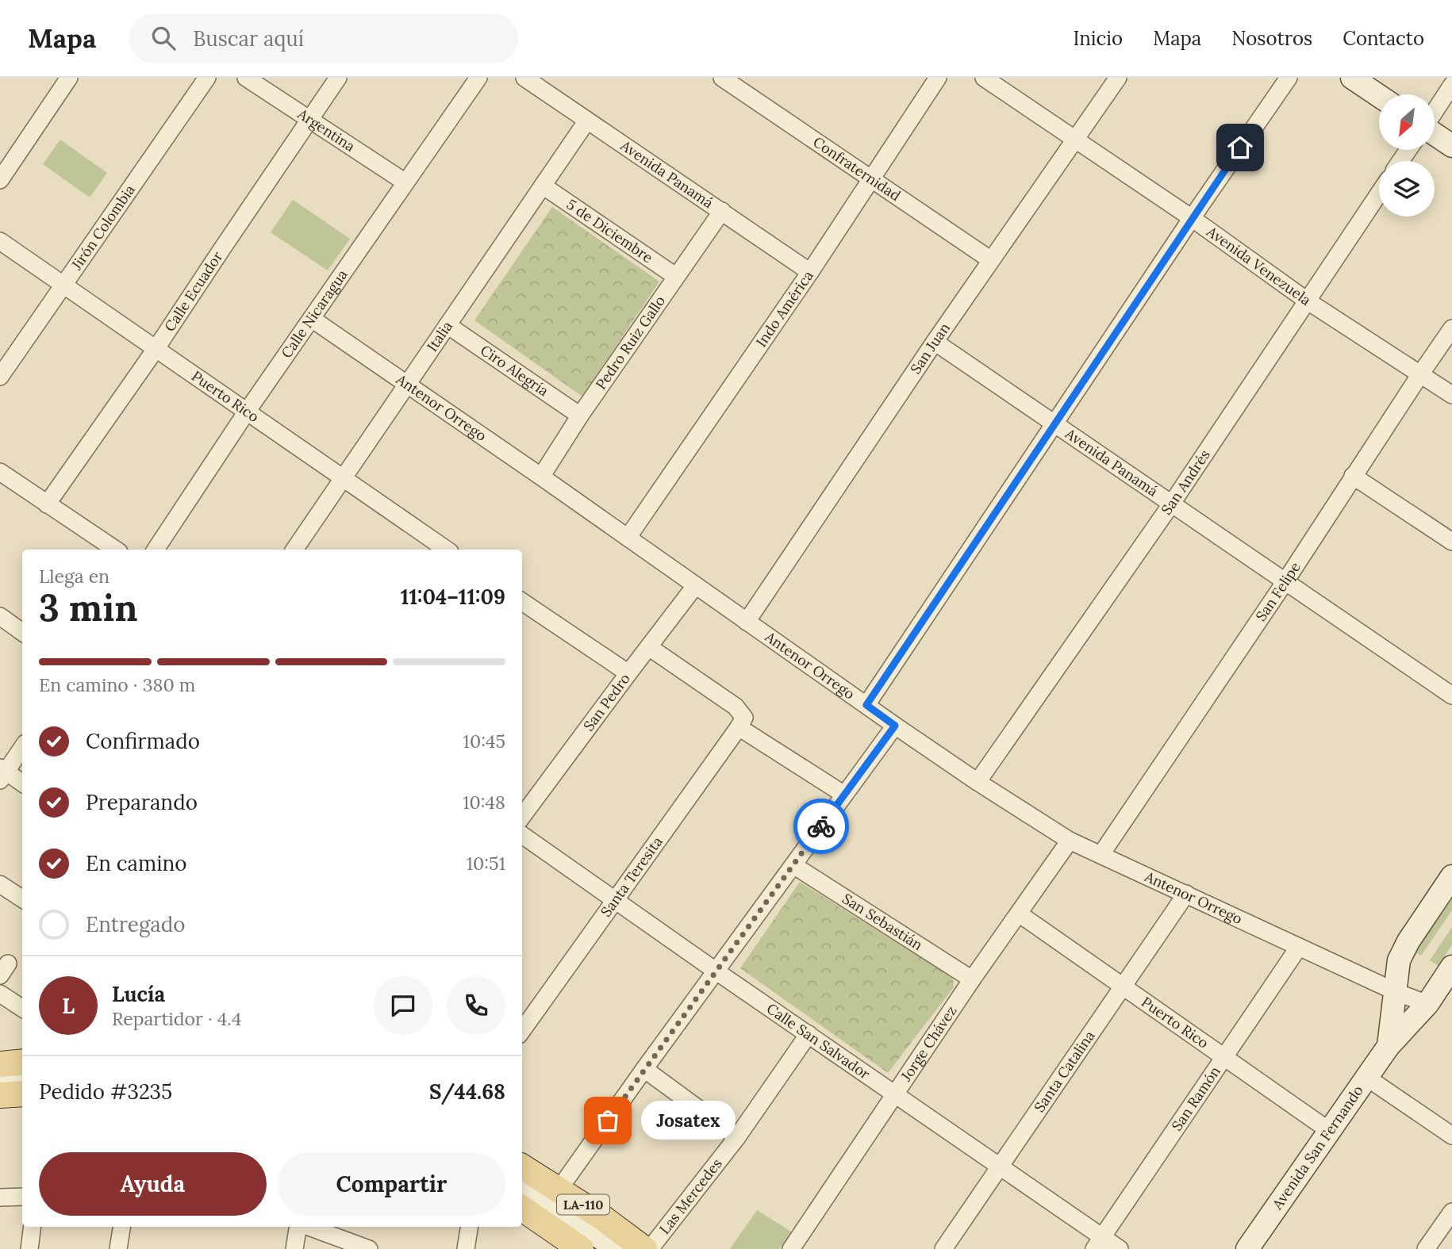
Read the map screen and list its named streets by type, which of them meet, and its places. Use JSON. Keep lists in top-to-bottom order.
{
  "streets": {
    "main road": ["LA-110"],
    "street": [
      "Argentina",
      "Confraternidad",
      "Avenida Panamá",
      "Jirón Colombia",
      "5 de Diciembre",
      "Avenida Venezuela",
      "Calle Ecuador",
      "Indo América",
      "Calle Nicaragua",
      "Italia",
      "Pedro Ruiz Gallo",
      "San Juan",
      "Ciro Alegría",
      "Puerto Rico",
      "Antenor Orrego",
      "San Andrés",
      "San Felipe",
      "San Pedro",
      "Santa Teresita",
      "San Sebastián",
      "Calle San Salvador",
      "Jorge Chávez",
      "Santa Catalina",
      "San Ramón",
      "Avenida San Fernando",
      "Las Mercedes"
    ]
  },
  "crossings": [
    ["Argentina", "Calle Ecuador"],
    ["Argentina", "Calle Nicaragua"],
    ["Confraternidad", "Indo América"],
    ["Confraternidad", "San Juan"],
    ["Avenida Panamá", "Indo América"],
    ["Avenida Panamá", "Italia"],
    ["Avenida Panamá", "Pedro Ruiz Gallo"],
    ["Avenida Panamá", "San Juan"],
    ["Avenida Panamá", "San Andrés"],
    ["Avenida Panamá", "San Felipe"],
    ["Jirón Colombia", "Puerto Rico"],
    ["5 de Diciembre", "Italia"],
    ["5 de Diciembre", "Pedro Ruiz Gallo"],
    ["Avenida Venezuela", "San Juan"],
    ["Avenida Venezuela", "San Andrés"],
    ["Avenida Venezuela", "San Felipe"],
    ["Calle Ecuador", "Puerto Rico"],
    ["Indo América", "Antenor Orrego"],
    ["Calle Nicaragua", "Puerto Rico"],
    ["Calle Nicaragua", "Antenor Orrego"],
    ["Italia", "Ciro Alegría"],
    ["Italia", "Puerto Rico"],
    ["Italia", "Antenor Orrego"],
    ["Pedro Ruiz Gallo", "Ciro Alegría"],
    ["Pedro Ruiz Gallo", "Antenor Orrego"],
    ["San Juan", "Antenor Orrego"],
    ["Puerto Rico", "Jorge Chávez"],
    ["Puerto Rico", "Santa Catalina"],
    ["Puerto Rico", "San Ramón"],
    ["Puerto Rico", "Avenida San Fernando"],
    ["Antenor Orrego", "San Andrés"],
    ["Antenor Orrego", "San Felipe"],
    ["Antenor Orrego", "San Pedro"],
    ["Antenor Orrego", "Jorge Chávez"],
    ["Antenor Orrego", "Santa Catalina"],
    ["Antenor Orrego", "San Ramón"],
    ["Antenor Orrego", "Avenida San Fernando"],
    ["Santa Teresita", "Calle San Salvador"],
    ["San Sebastián", "Jorge Chávez"],
    ["Calle San Salvador", "Jorge Chávez"],
    ["Calle San Salvador", "Santa Catalina"],
    ["Calle San Salvador", "San Ramón"],
    ["Calle San Salvador", "Las Mercedes"]
  ],
  "places": ["Josatex"],
  "north": "bottom left",
  "page": {
    "header": "Mapa",
    "search": "Buscar aquí",
    "nav": [
      "Inicio",
      "Mapa",
      "Nosotros",
      "Contacto"
    ],
    "heading": ["3 min", "Llega en", "11:04–11:09"],
    "panel": [
      "Lucía",
      "Repartidor · 4.4",
      "Pedido #3235",
      "S/44.68"
    ],
    "bar": "En camino · 380 m",
    "list": [
      ["Confirmado", "10:45"],
      ["Preparando", "10:48"],
      ["En camino", "10:51"],
      "Entregado"
    ],
    "round": "L",
    "bubble": "Josatex",
    "buttons": ["Ayuda", "Compartir"]
  }
}
